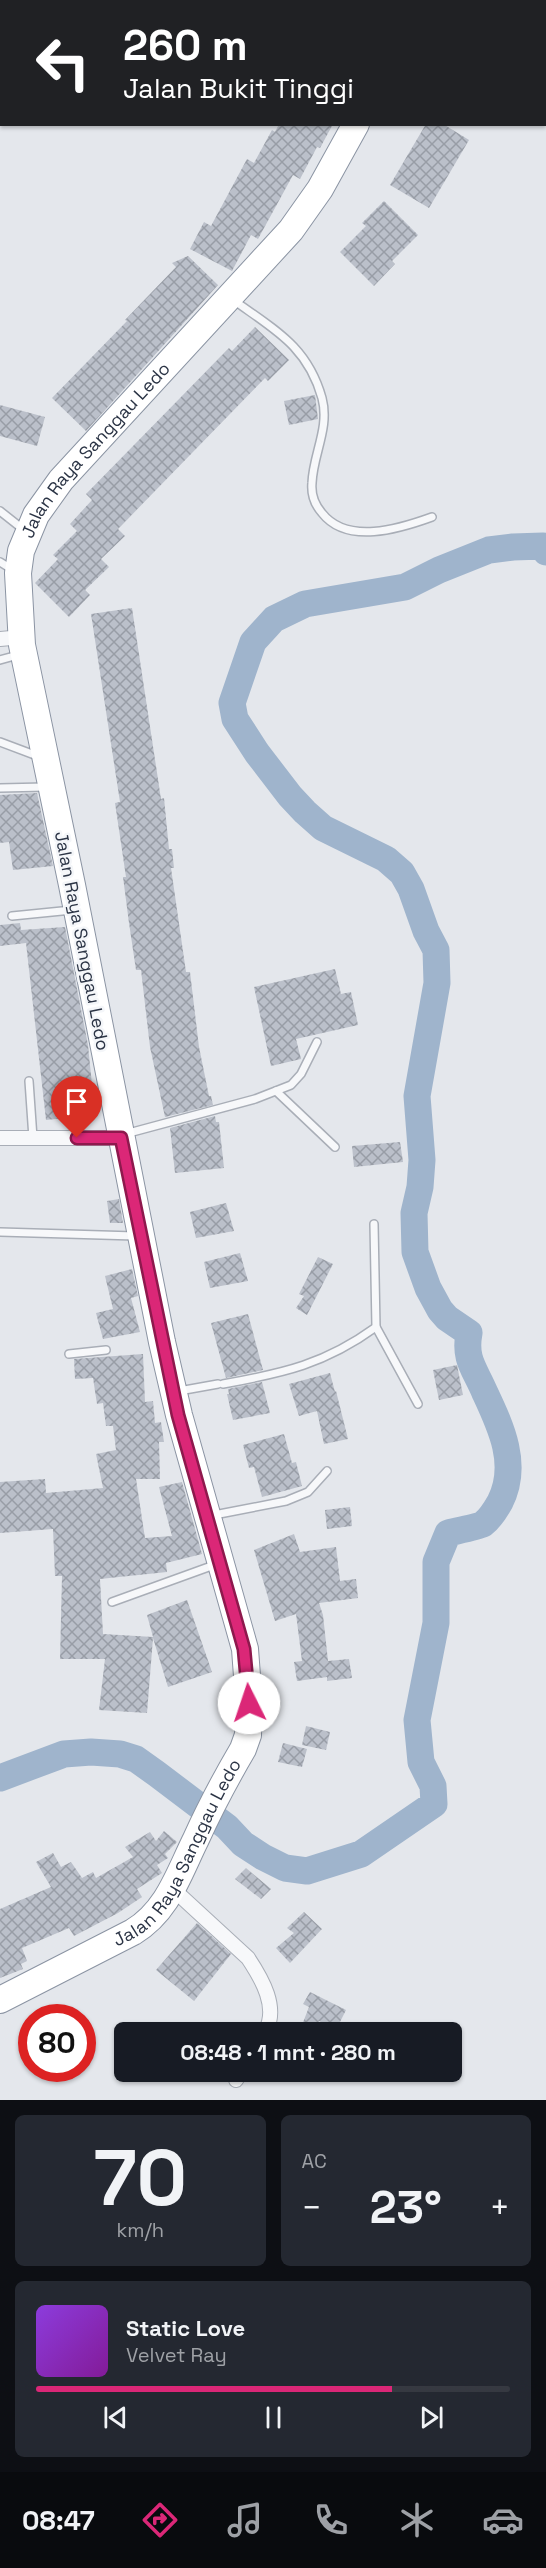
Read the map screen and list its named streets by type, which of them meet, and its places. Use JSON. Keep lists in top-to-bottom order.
{
  "streets": {
    "highway": ["Jalan Raya Sanggau Ledo"]
  },
  "page": {
    "turn": ["260 m", "Jalan Bukit Tinggi"],
    "limit": "80",
    "trip": "08:48 · 1 mnt · 280 m",
    "tile": [
      ["70", "km/h"],
      "AC"
    ],
    "heat": ["−", "23°", "+"],
    "song": ["Static Love", "Velvet Ray"],
    "tabs": "08:47"
  }
}
